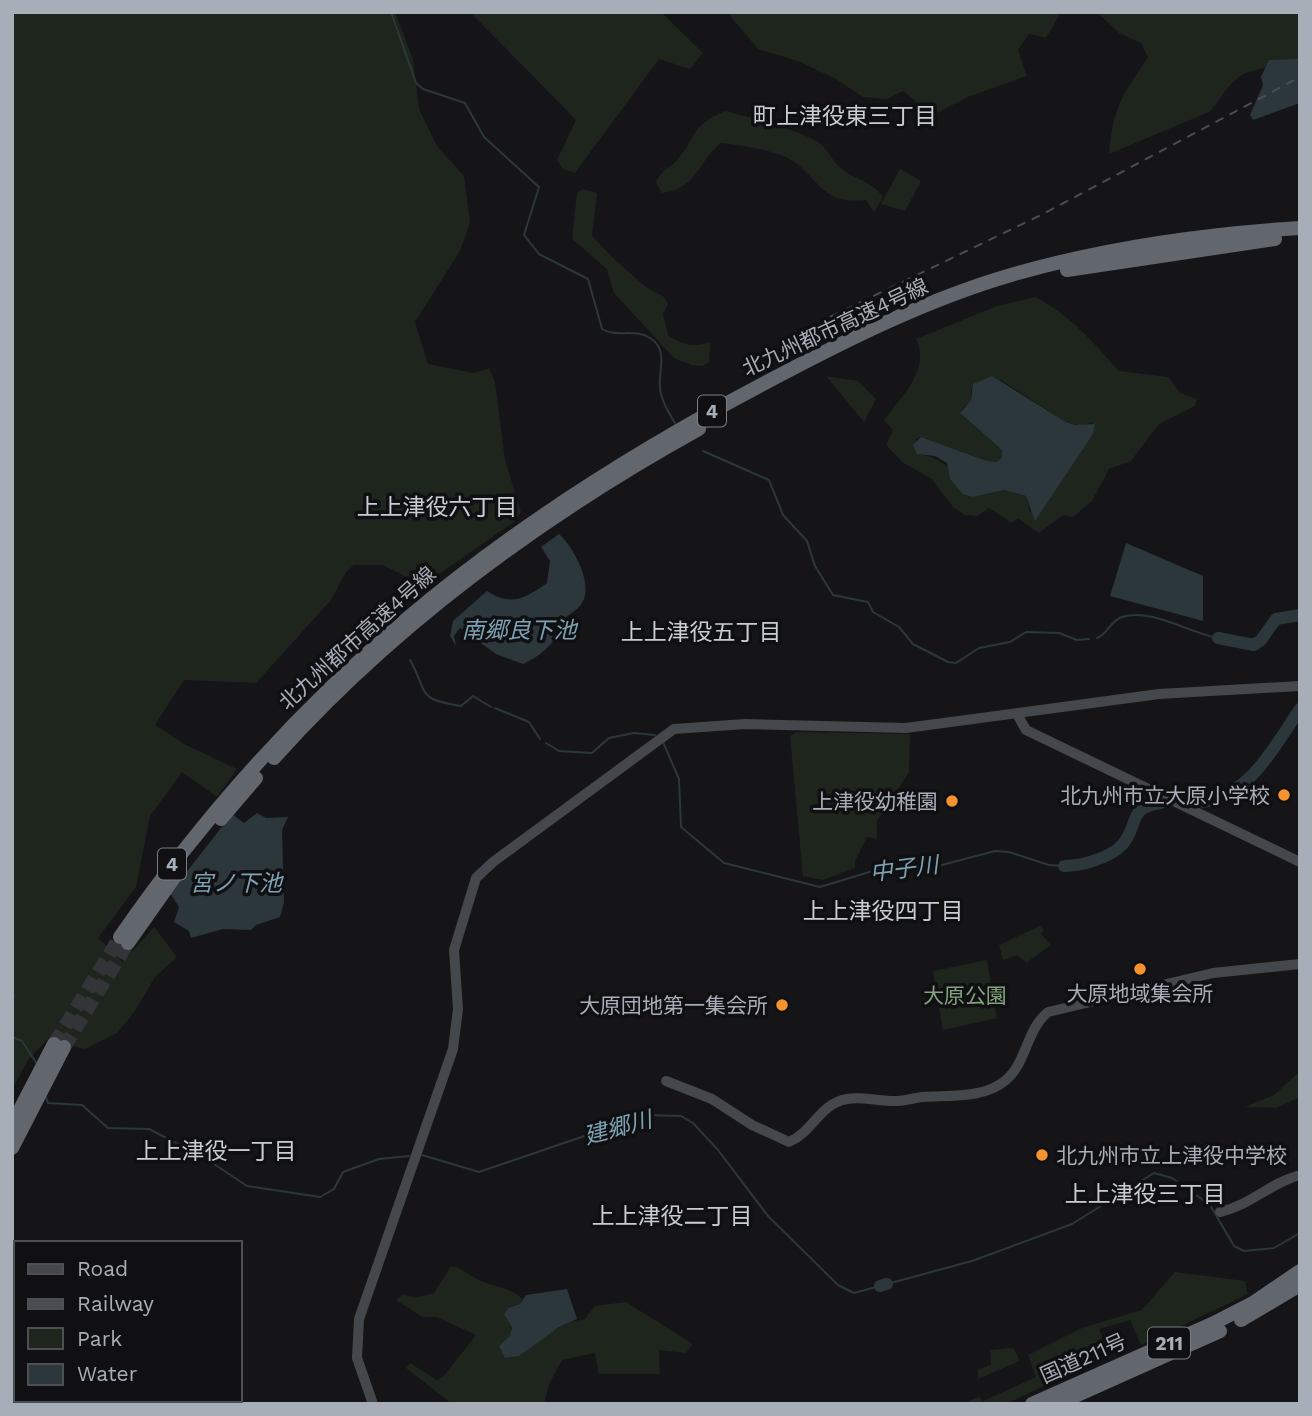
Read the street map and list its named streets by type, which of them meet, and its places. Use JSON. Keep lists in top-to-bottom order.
{
  "streets": {
    "highway": [
      "北九州都市高速4号線",
      "4",
      "211",
      "国道211号"
    ]
  },
  "crossings": [
    ["北九州都市高速4号線", "4"]
  ],
  "districts": [
    "町上津役東三丁目",
    "上上津役六丁目",
    "上上津役五丁目",
    "上上津役四丁目",
    "上上津役一丁目",
    "上上津役三丁目",
    "上上津役二丁目"
  ],
  "water": [
    "南郷良下池",
    "中子川",
    "宮ノ下池",
    "建郷川"
  ],
  "parks": ["大原公園"],
  "places": [
    "北九州市立大原小学校",
    "上津役幼稚園",
    "大原地域集会所",
    "大原団地第一集会所",
    "北九州市立上津役中学校"
  ],
  "legend": [
    "Road",
    "Railway",
    "Park",
    "Water"
  ]
}
